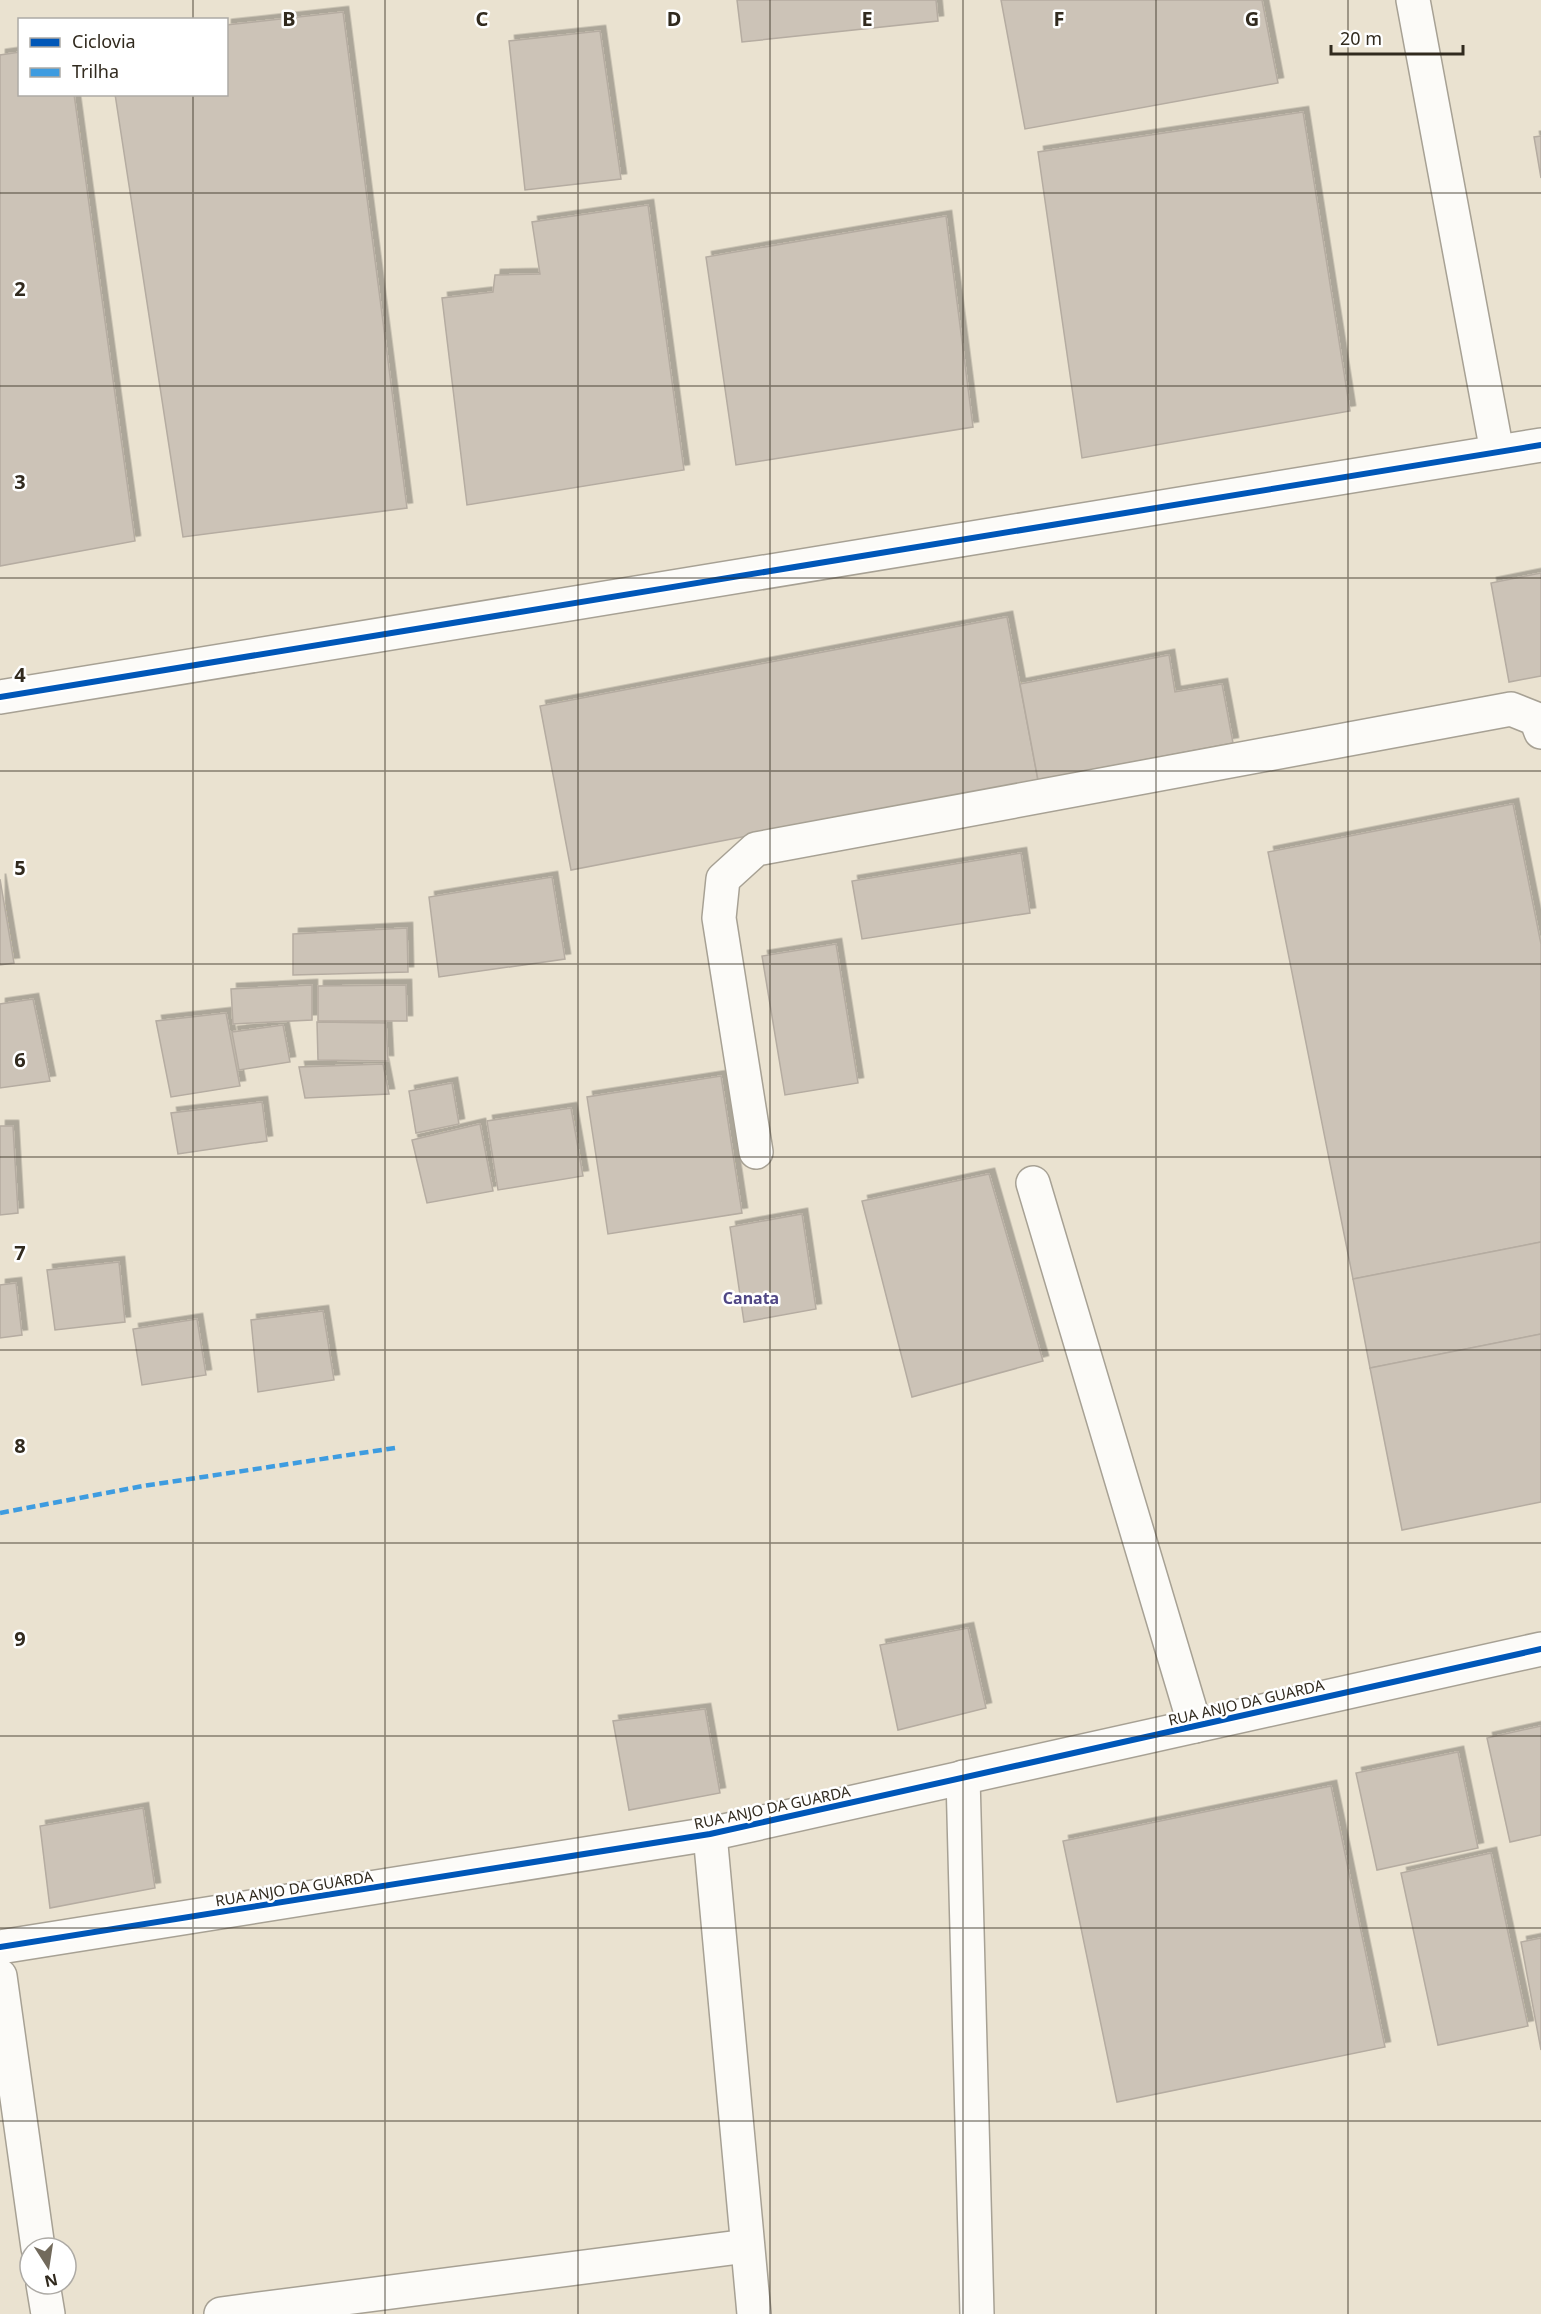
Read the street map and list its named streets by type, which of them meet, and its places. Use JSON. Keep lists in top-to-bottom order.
{
  "streets": {
    "street": ["RUA ANJO DA GUARDA"]
  },
  "districts": ["Canata"],
  "legend": ["Ciclovia", "Trilha"],
  "scale_bar": "20 m",
  "north": "bottom",
  "grid": {
    "columns": [
      "B",
      "C",
      "D",
      "E",
      "F",
      "G"
    ],
    "rows": [
      "2",
      "3",
      "4",
      "5",
      "6",
      "7",
      "8",
      "9"
    ]
  }
}
